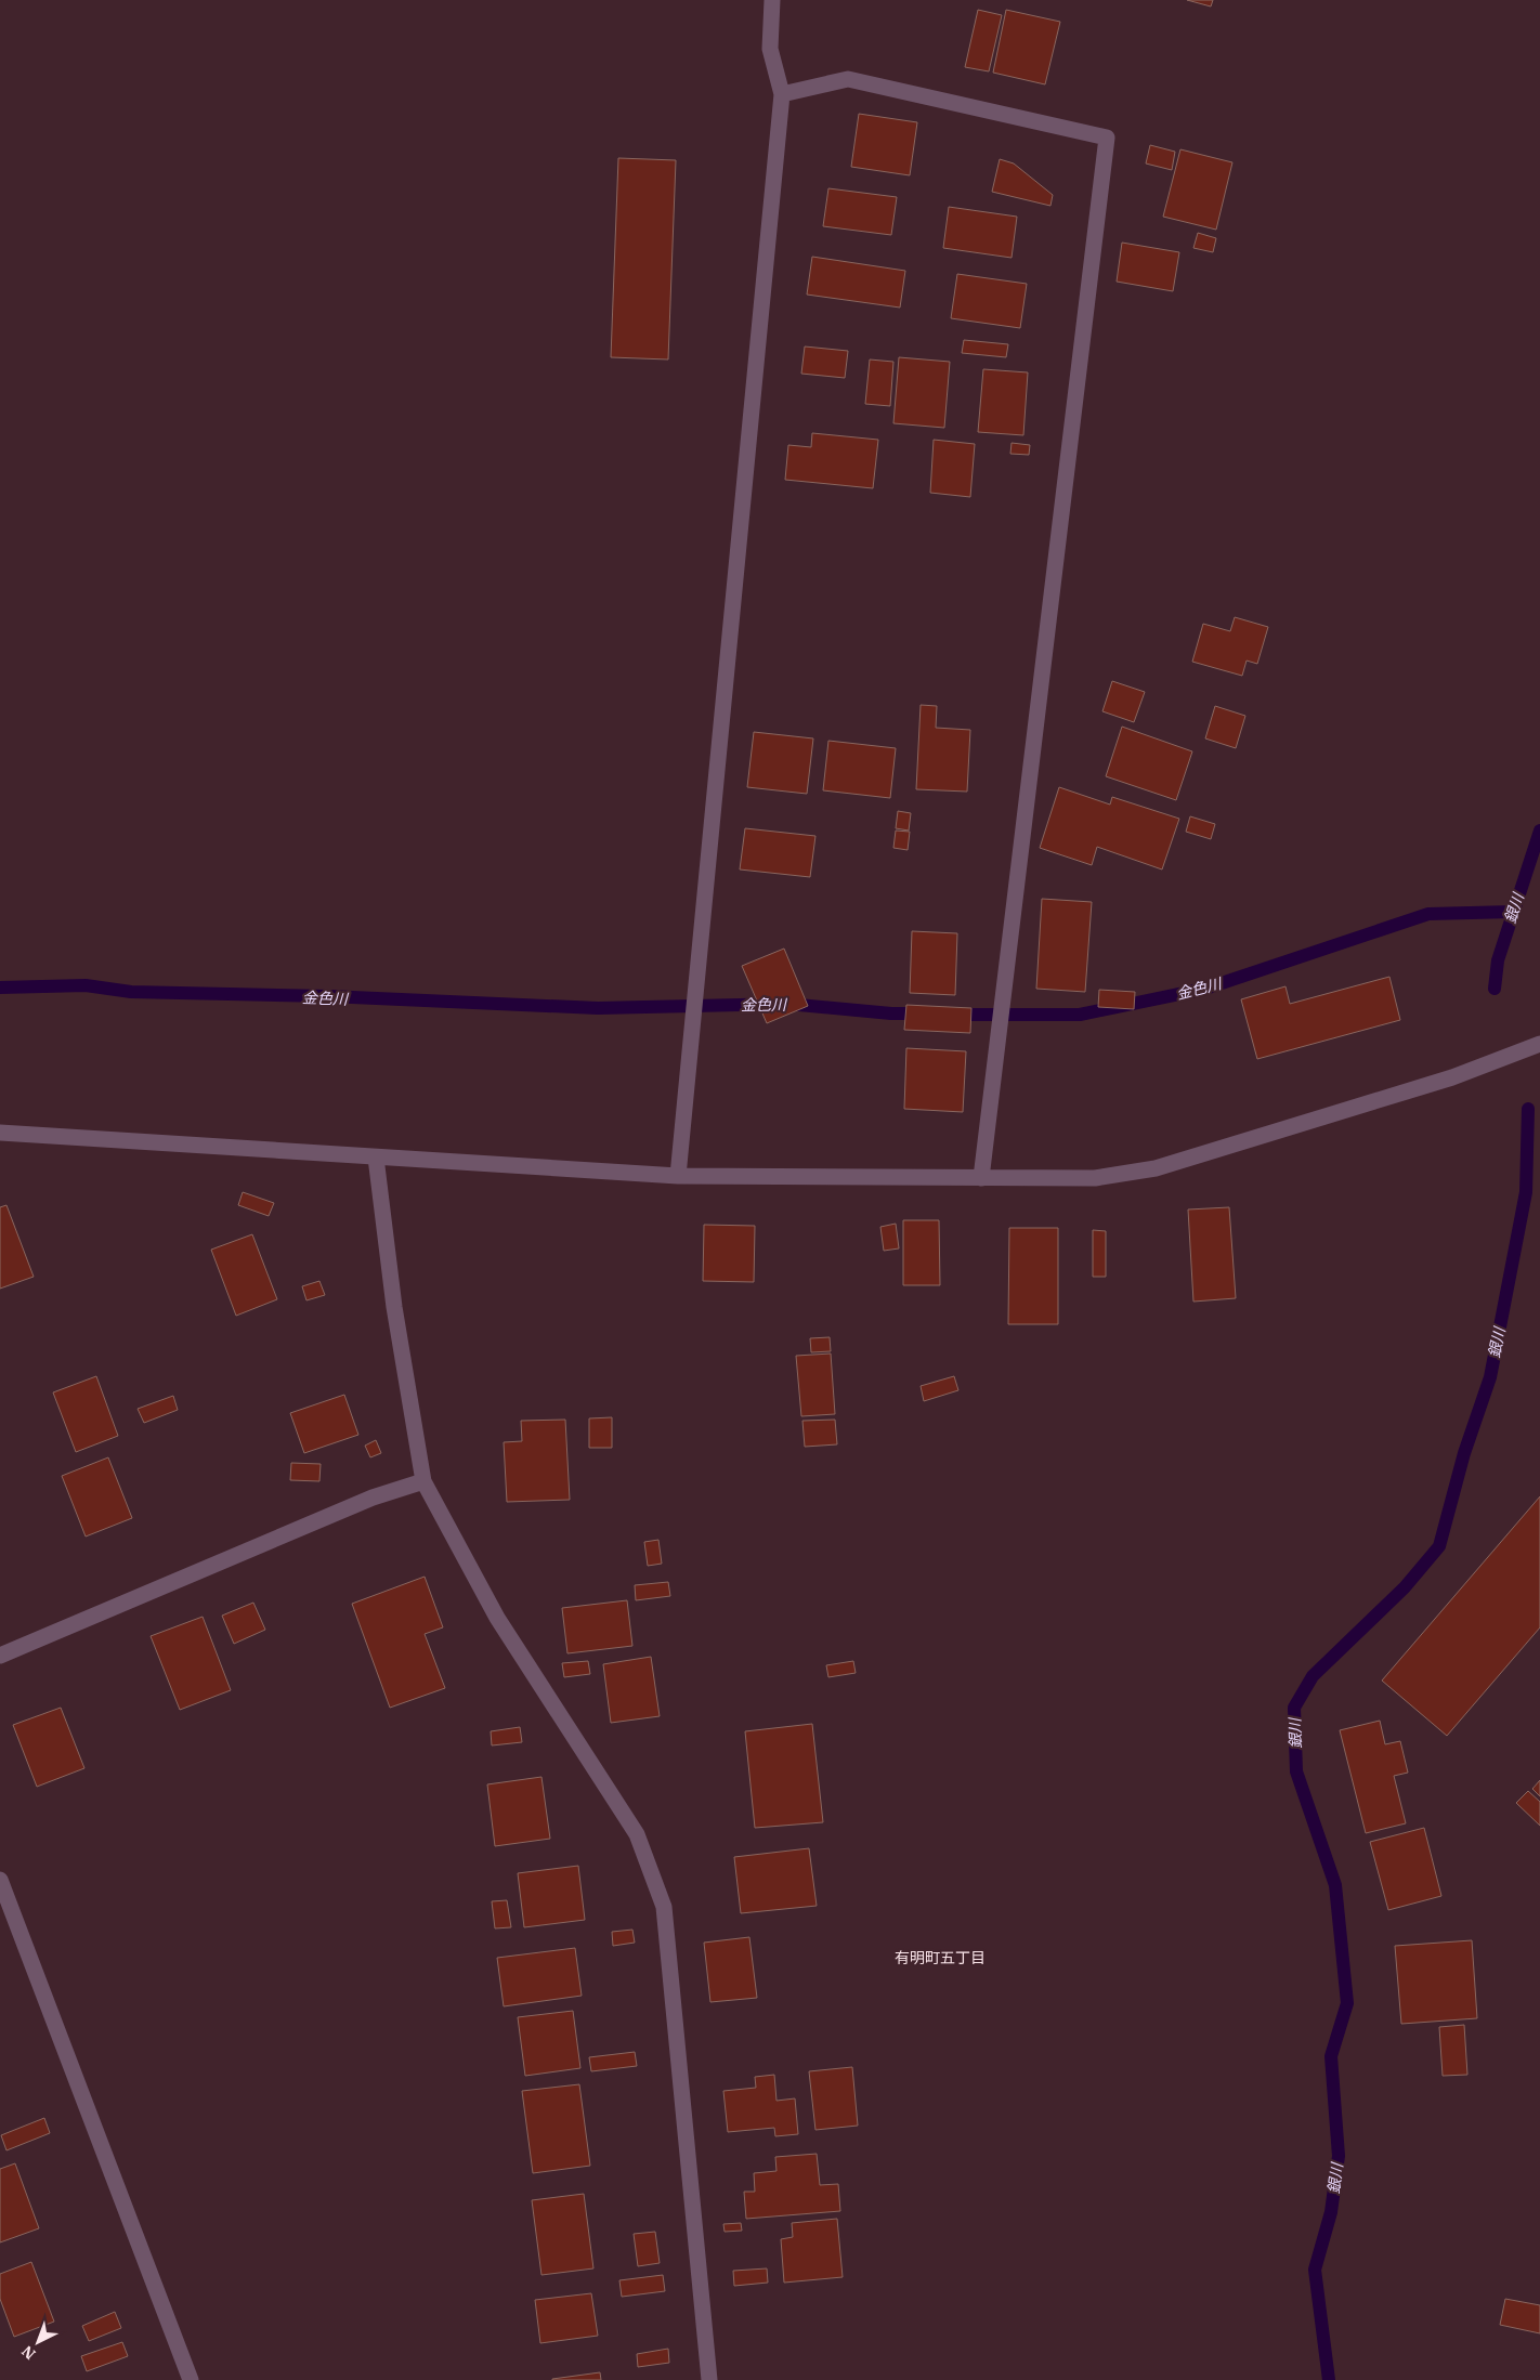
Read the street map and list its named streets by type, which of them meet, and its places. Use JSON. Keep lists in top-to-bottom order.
{
  "districts": ["有明町五丁目"],
  "water": ["銀川", "金色川"],
  "north": "bottom left"
}
